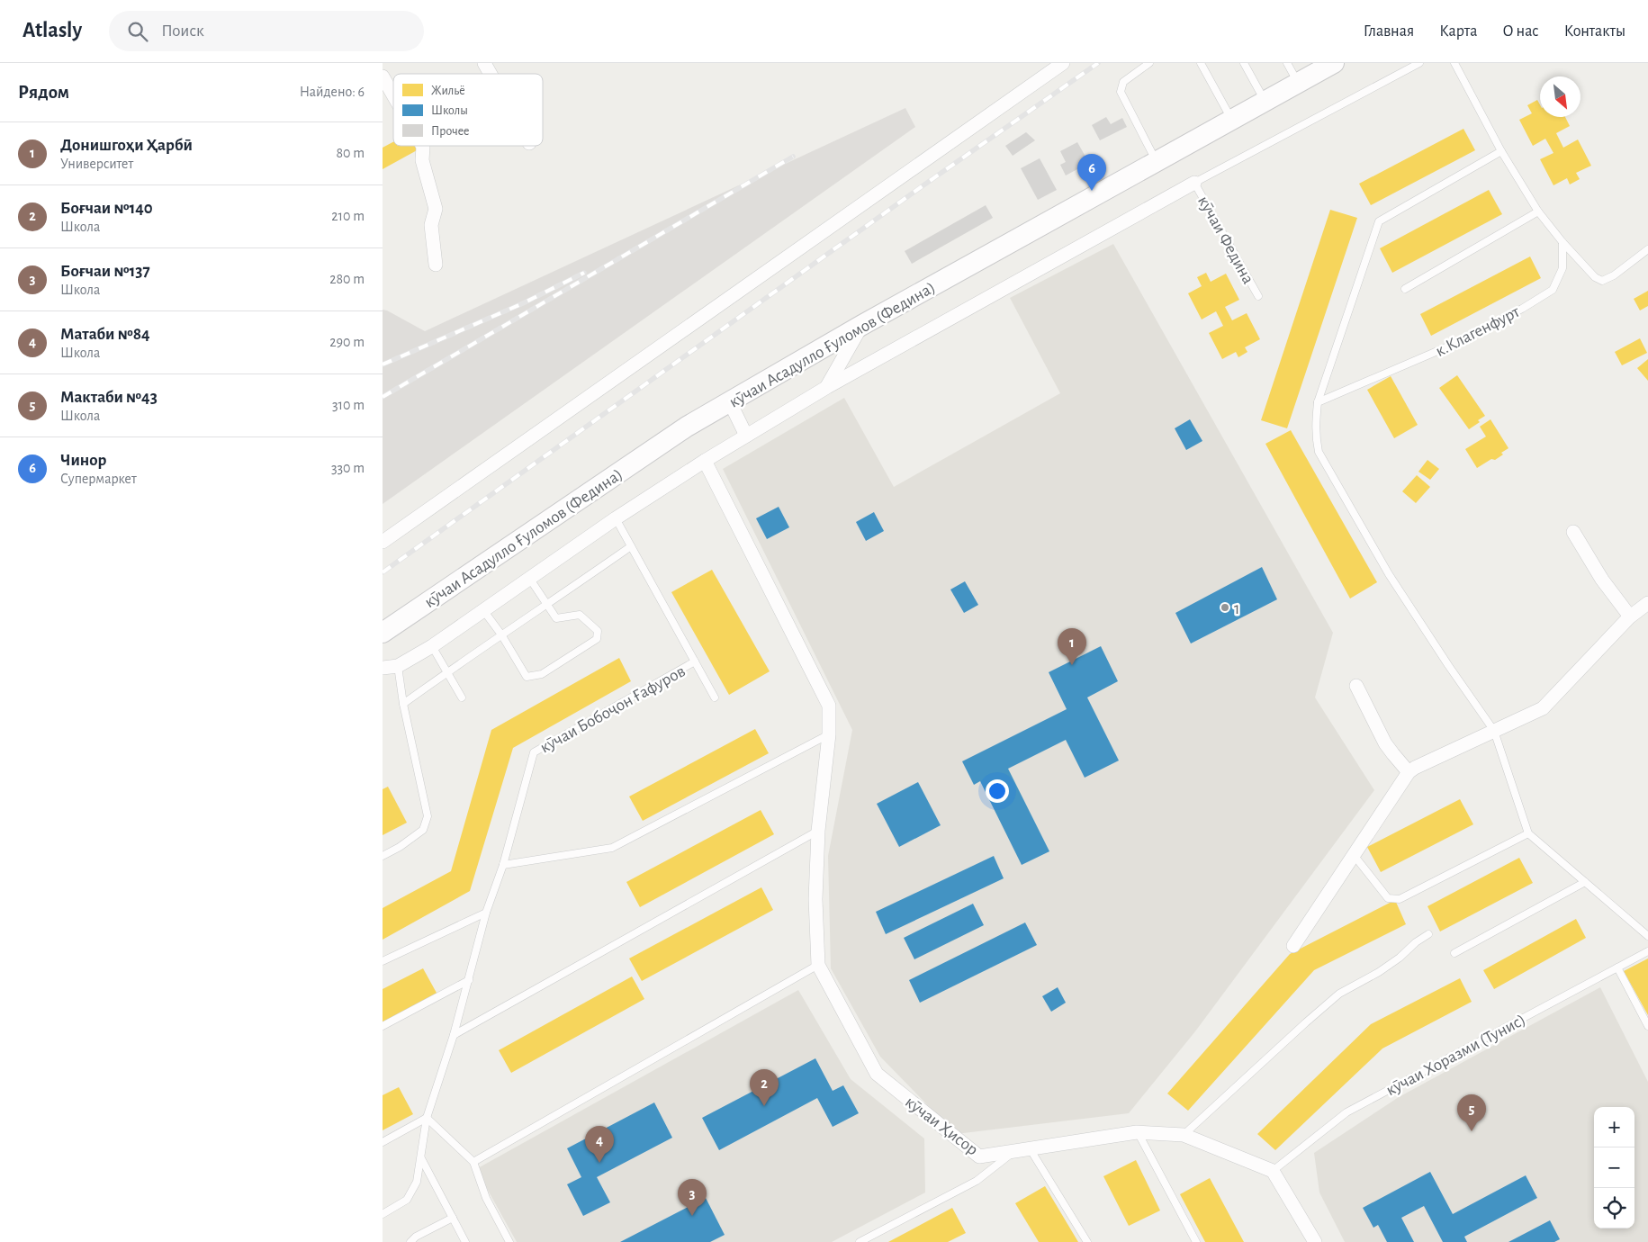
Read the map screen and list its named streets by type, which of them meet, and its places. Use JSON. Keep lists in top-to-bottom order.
{
  "streets": {
    "street": ["кӯчаи Асадулло Ғуломов (Федина)", "кӯчаи Ҳисор"],
    "lane": [
      "кӯчаи Федина",
      "к.Клагенфурт",
      "кӯчаи Бобоҷон Ғафуров",
      "кӯчаи Хоразми (Тунис)"
    ]
  },
  "crossings": [
    ["кӯчаи Хоразми (Тунис)", "кӯчаи Ҳисор"]
  ],
  "places": ["1"],
  "legend": ["Жильё", "Школы", "Прочее"],
  "north": "bottom right",
  "page": {
    "header": "Atlasly",
    "search": "Поиск",
    "nav": [
      "Главная",
      "Карта",
      "О нас",
      "Контакты"
    ],
    "heading": ["Рядом", "Найдено: 6"],
    "list": [
      {
        "mark": "1",
        "name": "Донишгоҳи Ҳарбӣ",
        "note": "Университет",
        "value": "80 m"
      },
      {
        "mark": "2",
        "name": "Боғчаи №140",
        "note": "Школа",
        "value": "210 m"
      },
      {
        "mark": "3",
        "name": "Боғчаи №137",
        "note": "Школа",
        "value": "280 m"
      },
      {
        "mark": "4",
        "name": "Матаби №84",
        "note": "Школа",
        "value": "290 m"
      },
      {
        "mark": "5",
        "name": "Мактаби №43",
        "note": "Школа",
        "value": "310 m"
      },
      {
        "mark": "6",
        "name": "Чинор",
        "note": "Супермаркет",
        "value": "330 m"
      }
    ],
    "pins": [
      "6",
      "1",
      "2",
      "5",
      "4",
      "3"
    ],
    "map_buttons": ["+", "−"]
  }
}
